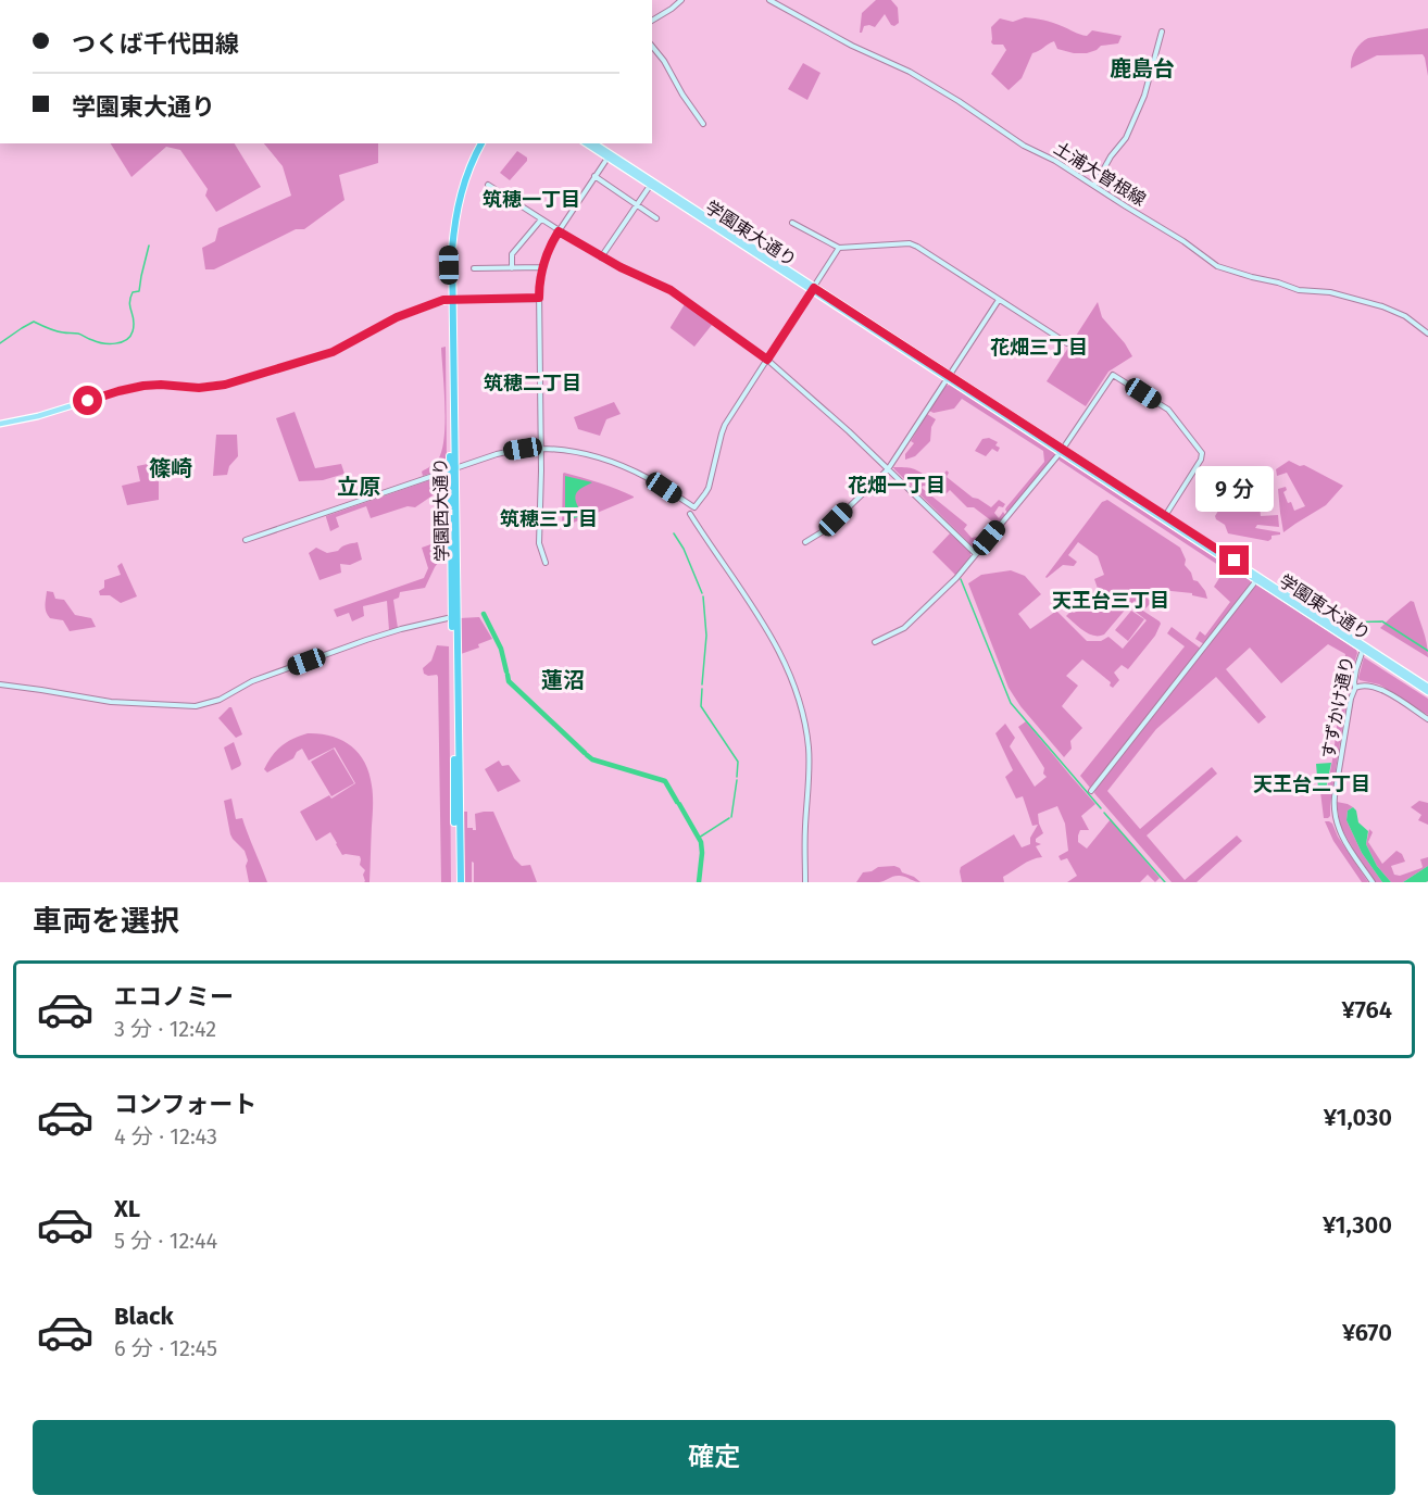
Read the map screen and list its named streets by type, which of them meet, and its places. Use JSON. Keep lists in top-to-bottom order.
{
  "streets": {
    "highway": ["学園西大通り"],
    "main road": ["学園東大通り"],
    "street": ["土浦大曽根線", "すずかけ通り"]
  },
  "crossings": [
    ["学園東大通り", "すずかけ通り"]
  ],
  "districts": [
    "鹿島台",
    "筑穂一丁目",
    "花畑三丁目",
    "筑穂二丁目",
    "篠崎",
    "花畑一丁目",
    "立原",
    "筑穂三丁目",
    "天王台三丁目",
    "蓮沼",
    "天王台二丁目"
  ],
  "page": {
    "banner": ["つくば千代田線", "学園東大通り"],
    "bubble": "9 分",
    "heading": "車両を選択",
    "list": [
      {
        "name": "エコノミー",
        "note": "3 分 · 12:42",
        "value": "¥764"
      },
      {
        "name": "コンフォート",
        "note": "4 分 · 12:43",
        "value": "¥1,030"
      },
      {
        "name": "XL",
        "note": "5 分 · 12:44",
        "value": "¥1,300"
      },
      {
        "name": "Black",
        "note": "6 分 · 12:45",
        "value": "¥670"
      }
    ],
    "buttons": "確定"
  }
}
